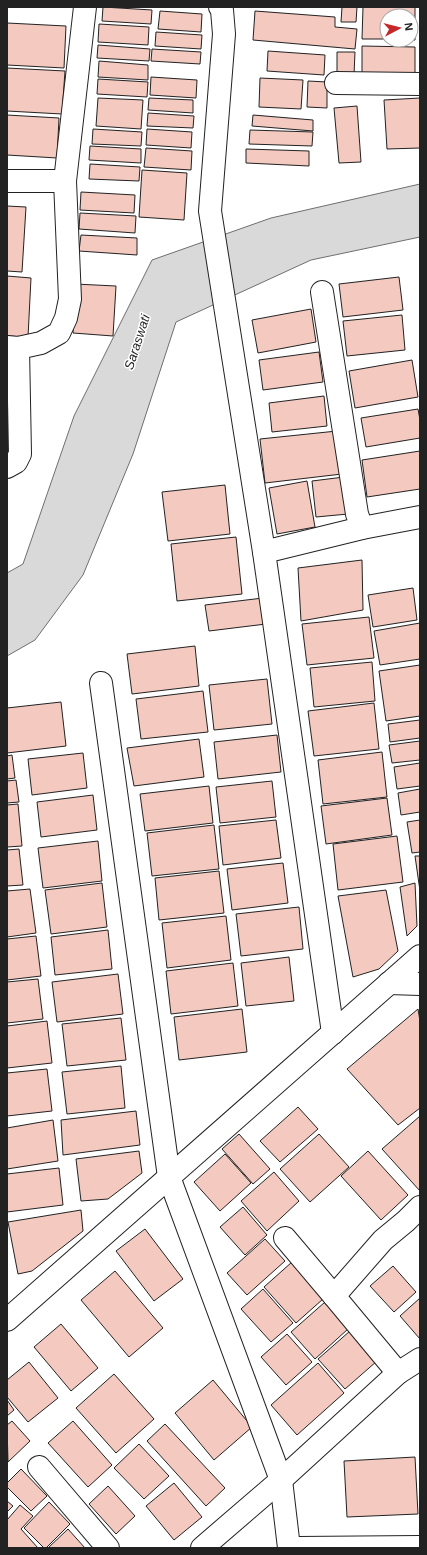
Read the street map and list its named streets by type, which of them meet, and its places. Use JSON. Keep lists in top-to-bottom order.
{
  "water": ["Saraswati"],
  "north": "right"
}
